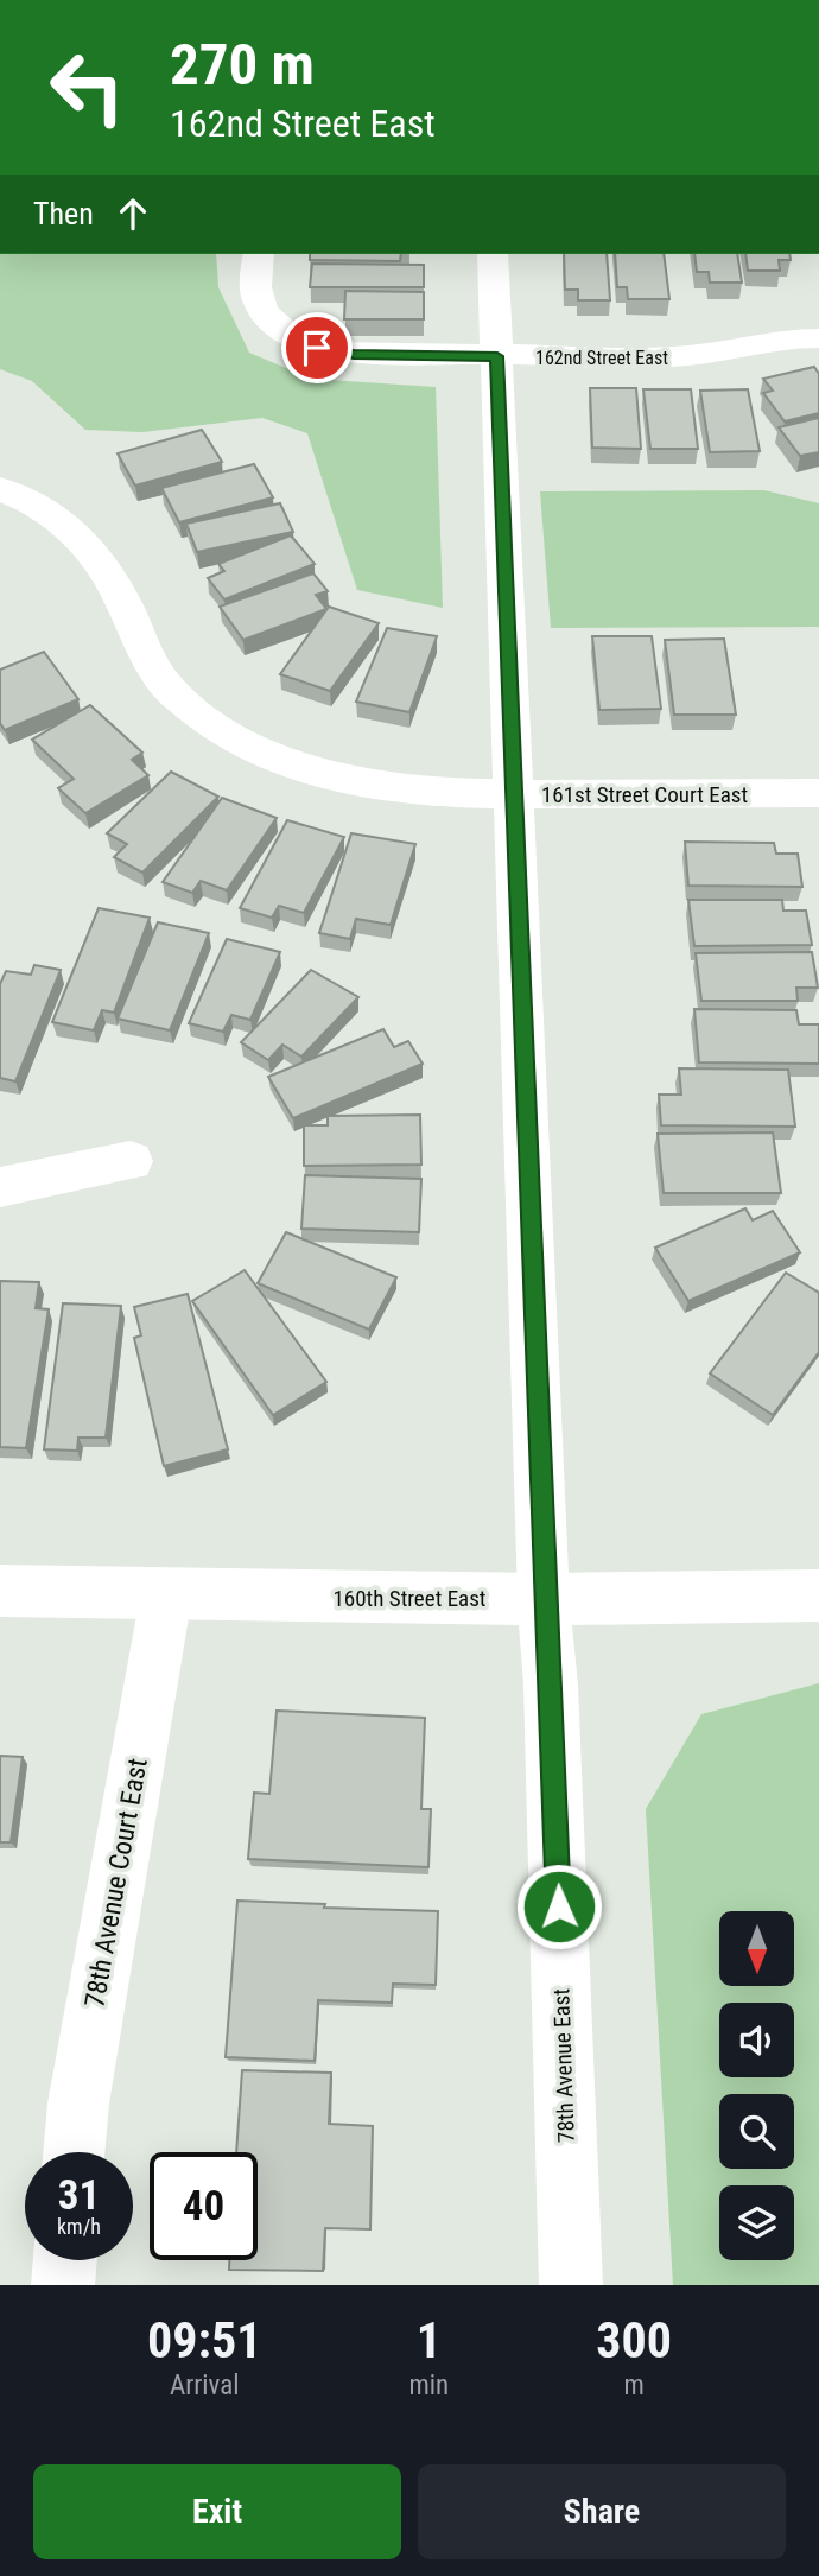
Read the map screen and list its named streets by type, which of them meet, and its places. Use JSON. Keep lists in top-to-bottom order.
{
  "streets": {
    "street": [
      "162nd Street East",
      "161st Street Court East",
      "160th Street East",
      "78th Avenue Court East",
      "78th Avenue East"
    ]
  },
  "crossings": [
    ["162nd Street East", "78th Avenue East"],
    ["161st Street Court East", "78th Avenue East"],
    ["160th Street East", "78th Avenue Court East"],
    ["160th Street East", "78th Avenue East"]
  ],
  "north": "bottom",
  "page": {
    "turn": ["270 m", "162nd Street East"],
    "then": "Then",
    "speed": "31 km/h",
    "limit": "40",
    "eta": [
      "09:51",
      "Arrival",
      "1",
      "min",
      "300",
      "m"
    ],
    "buttons": ["Exit", "Share"]
  }
}
